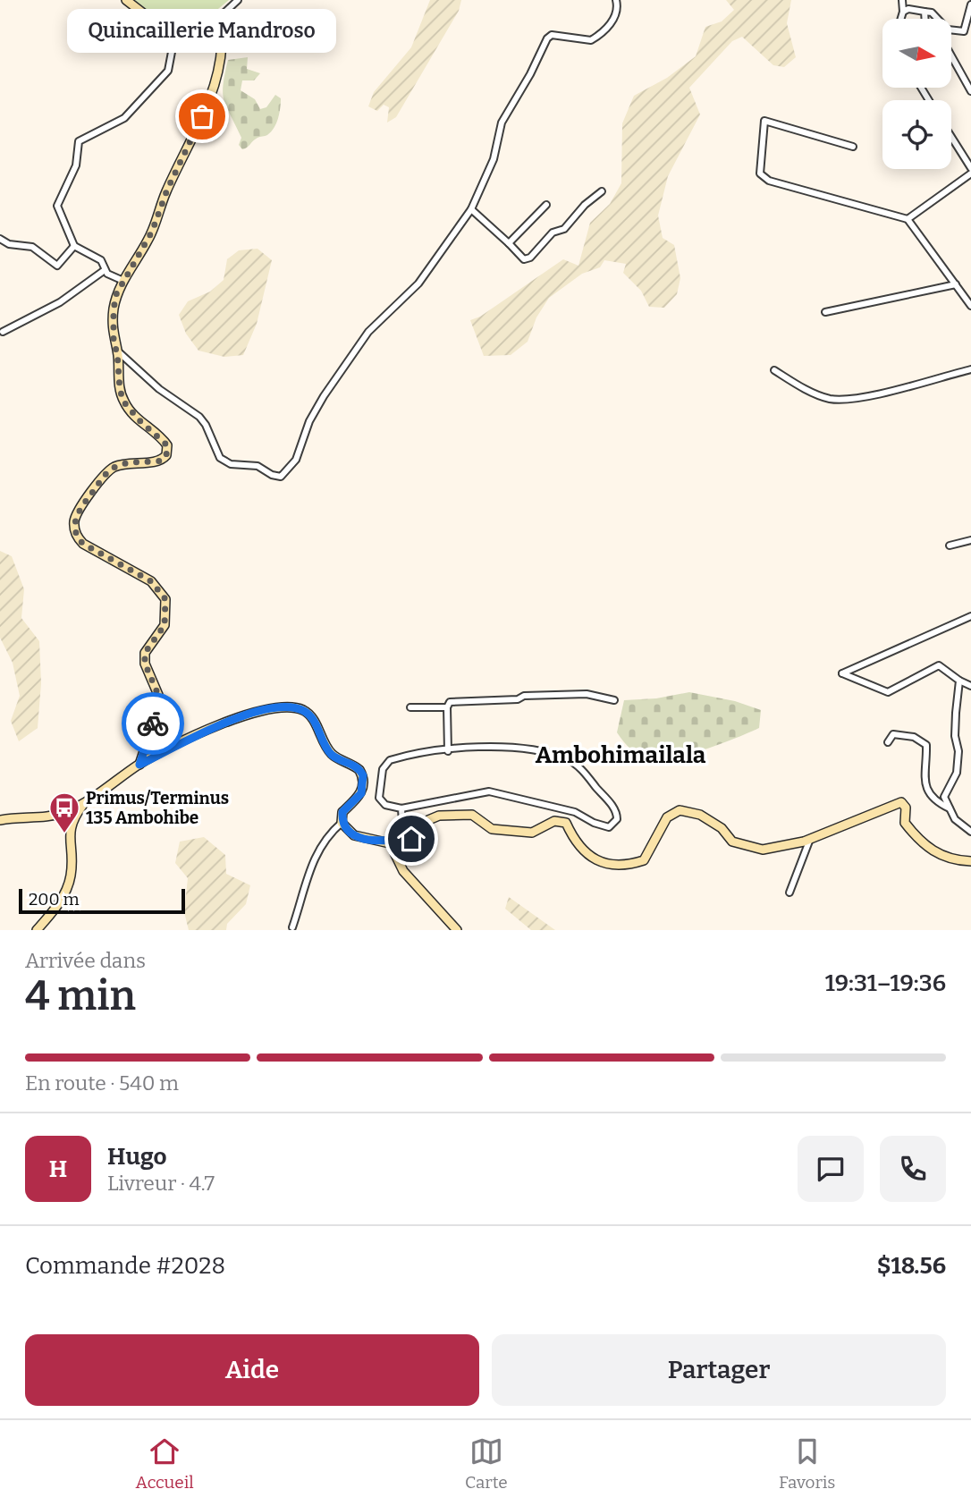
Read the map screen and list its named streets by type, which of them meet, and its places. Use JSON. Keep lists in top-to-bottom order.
{
  "districts": ["Ambohimailala"],
  "places": {
    "other": ["Quincaillerie Mandroso"],
    "bus stop": ["Primus/Terminus 135 Ambohibe"]
  },
  "scale_bar": "200 m",
  "north": "right",
  "page": {
    "bubble": "Quincaillerie Mandroso",
    "scale": "200 m",
    "heading": ["4 min", "Arrivée dans", "19:31–19:36"],
    "panel": [
      "Hugo",
      "Livreur · 4.7",
      "Commande #2028",
      "$18.56"
    ],
    "bar": "En route · 540 m",
    "round": "H",
    "buttons": ["Aide", "Partager"],
    "tabs": ["Accueil", "Carte", "Favoris"]
  }
}
